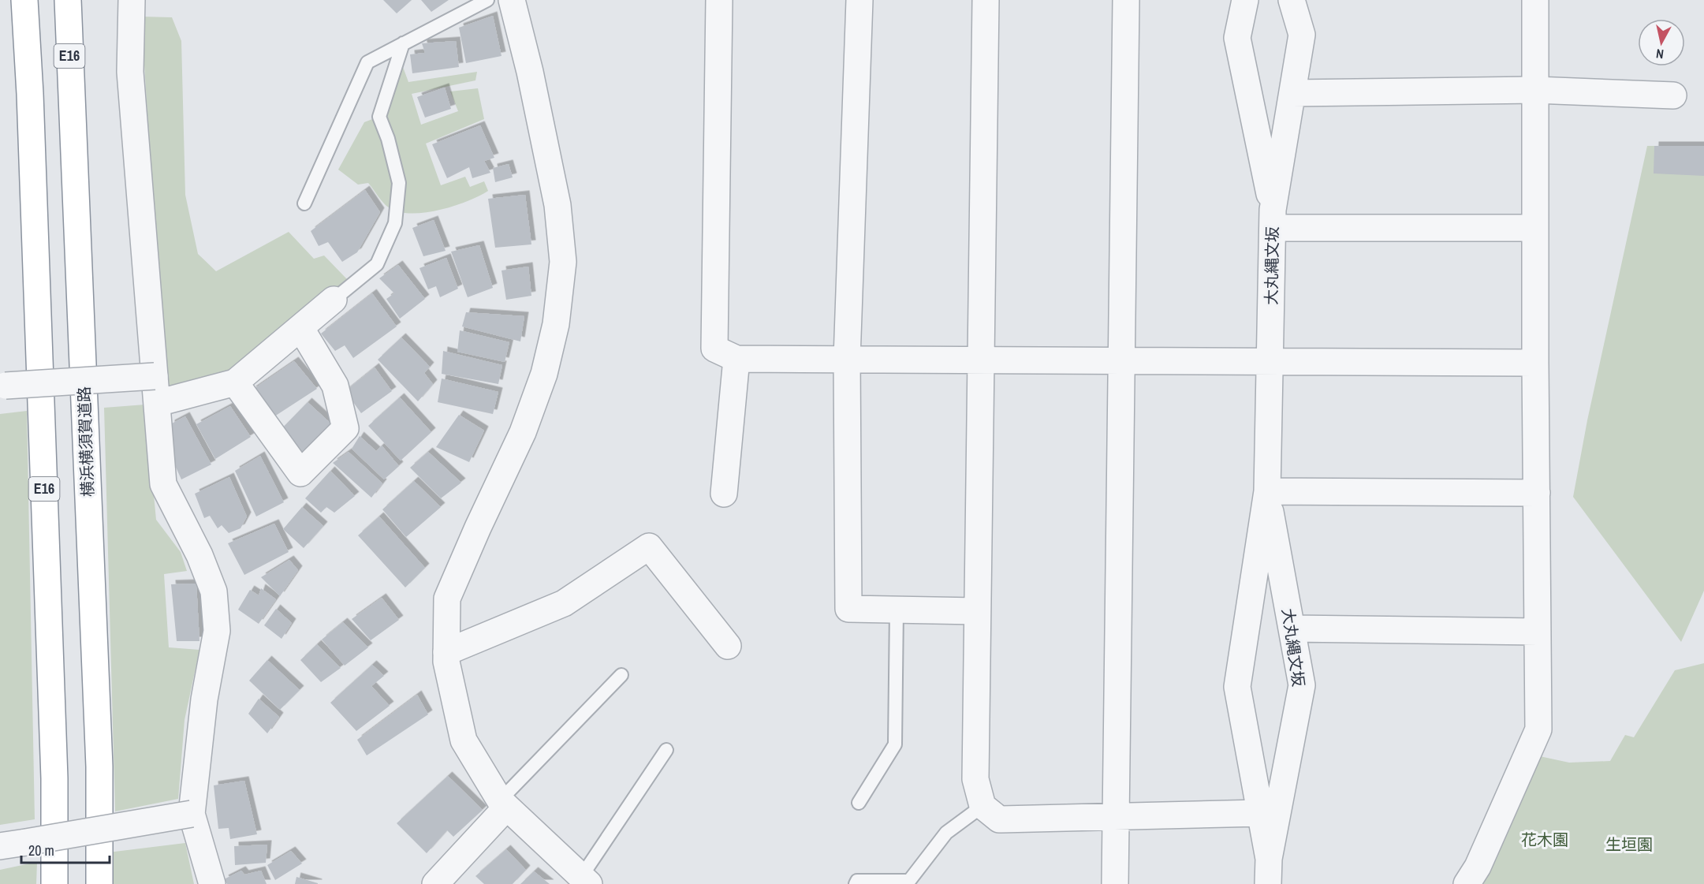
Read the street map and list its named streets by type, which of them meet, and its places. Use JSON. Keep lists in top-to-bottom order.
{
  "streets": {
    "highway": ["E16", "横浜横須賀道路"],
    "street": ["大丸縄文坂"]
  },
  "parks": ["花木園", "生垣園"],
  "scale_bar": "20 m",
  "north": "bottom"
}
